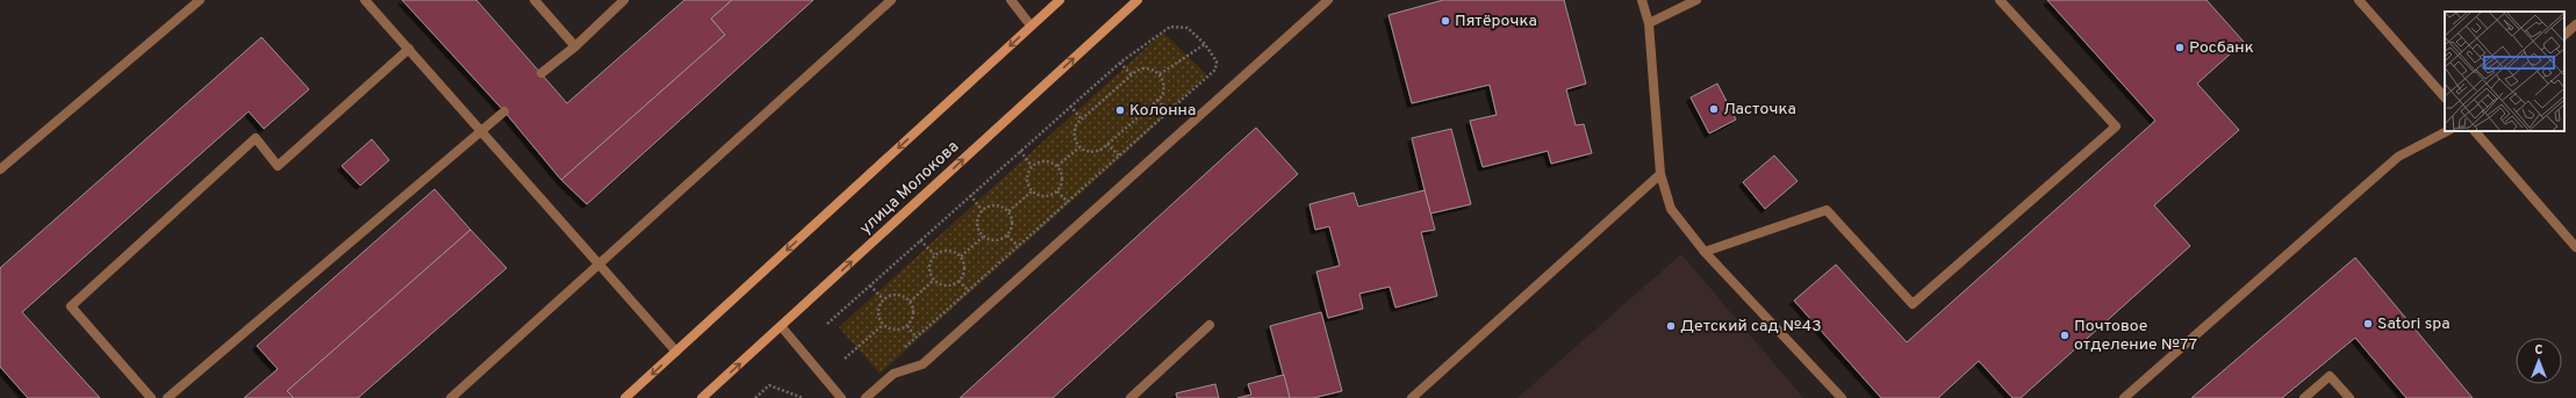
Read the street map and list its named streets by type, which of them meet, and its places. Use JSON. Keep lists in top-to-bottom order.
{
  "streets": {
    "main road": ["улица Молокова"]
  },
  "places": [
    "Пятёрочка",
    "Росбанк",
    "Ласточка",
    "Колонна",
    "Satori spa",
    "Детский сад №43",
    "Почтовое отделение №77"
  ],
  "north": "top"
}
